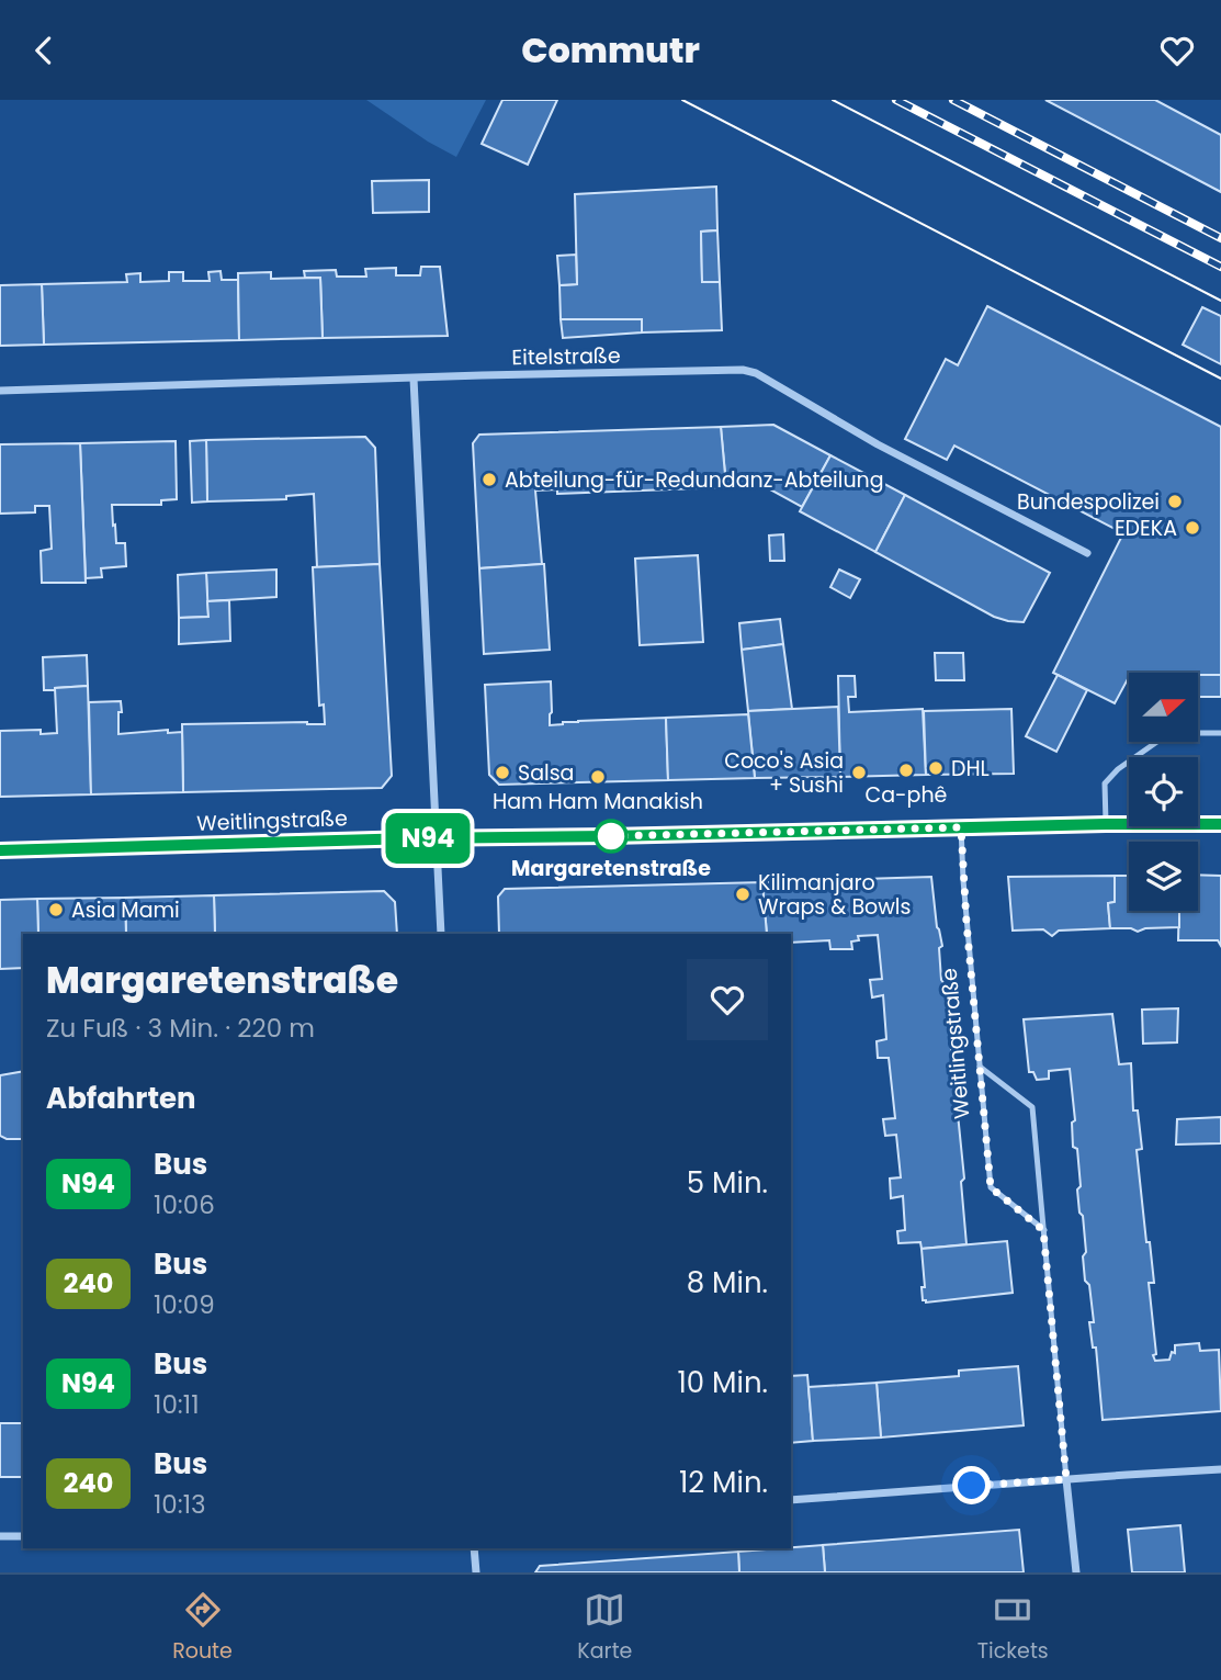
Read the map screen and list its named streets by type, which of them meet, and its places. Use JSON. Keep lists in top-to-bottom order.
{
  "streets": {
    "street": ["Eitelstraße", "Weitlingstraße"]
  },
  "places": [
    "Abteilung-für-Redundanz-Abteilung",
    "Bundespolizei",
    "EDEKA",
    "DHL",
    "Ca-phê",
    "Salsa",
    "Coco's Asia + Sushi",
    "Ham Ham Manakish",
    "Margaretenstraße",
    "Kilimanjaro Wraps & Bowls",
    "Asia Mami"
  ],
  "lines": ["bus line N94"],
  "north": "right",
  "page": {
    "header": "Commutr",
    "on_map": "N94",
    "heading": [
      ["Margaretenstraße", "Zu Fuß · 3 Min. · 220 m"],
      "Abfahrten"
    ],
    "list": [
      {
        "mark": "N94",
        "name": "Bus",
        "note": "10:06",
        "value": "5 Min."
      },
      {
        "mark": "240",
        "name": "Bus",
        "note": "10:09",
        "value": "8 Min."
      },
      {
        "mark": "N94",
        "name": "Bus",
        "note": "10:11",
        "value": "10 Min."
      },
      {
        "mark": "240",
        "name": "Bus",
        "note": "10:13",
        "value": "12 Min."
      }
    ],
    "tabs": ["Route", "Karte", "Tickets"]
  }
}
